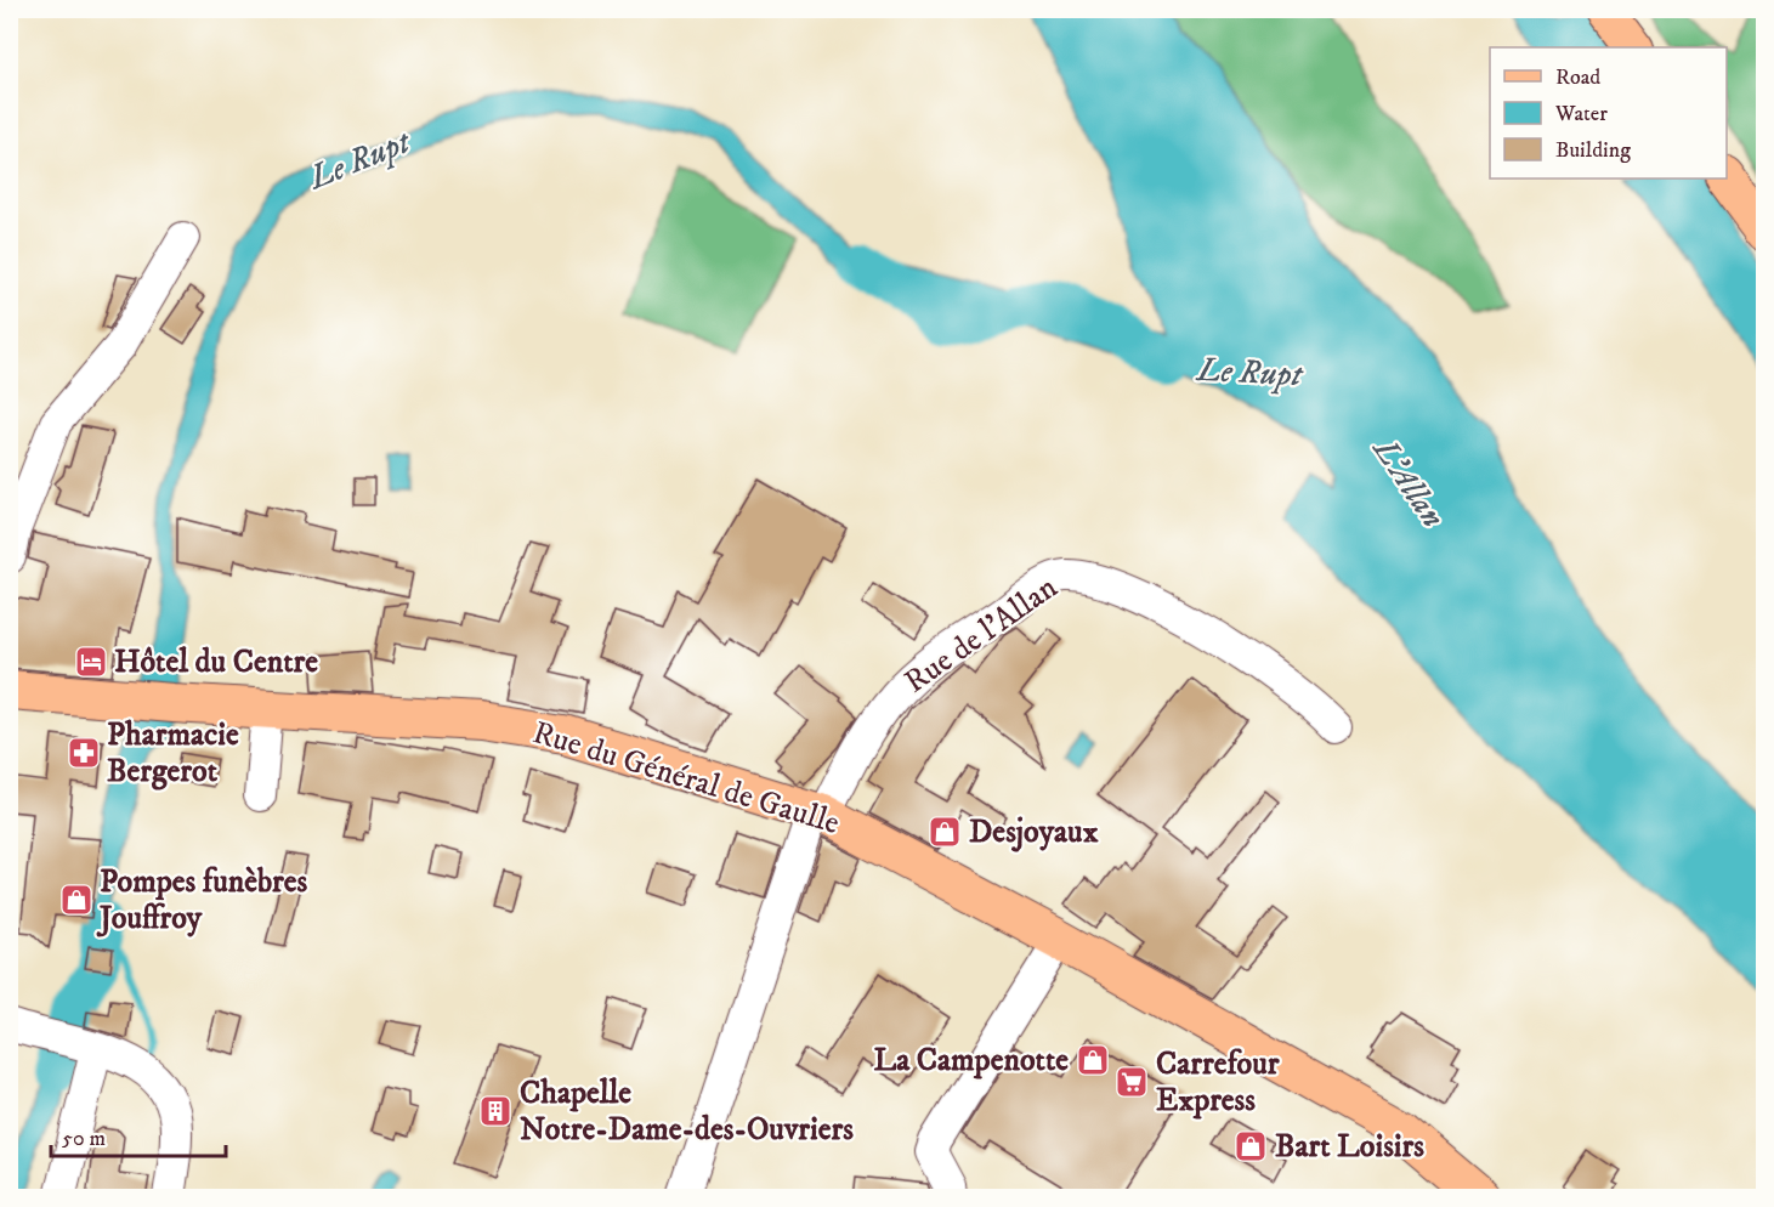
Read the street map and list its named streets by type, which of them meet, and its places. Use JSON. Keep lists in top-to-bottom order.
{
  "streets": {
    "main road": ["Rue du Général de Gaulle"],
    "street": ["Rue de l'Allan"]
  },
  "crossings": [
    ["Rue de l'Allan", "Rue du Général de Gaulle"]
  ],
  "water": ["Le Rupt", "L'Allan"],
  "places": {
    "hotel": ["Hôtel du Centre"],
    "pharmacy": ["Pharmacie Bergerot"],
    "shop": [
      "Desjoyaux",
      "Pompes funèbres Jouffroy",
      "La Campenotte",
      "Bart Loisirs"
    ],
    "supermarket": ["Carrefour Express"],
    "building": ["Chapelle Notre-Dame-des-Ouvriers"]
  },
  "legend": ["Road", "Water", "Building"],
  "scale_bar": "50 m"
}
